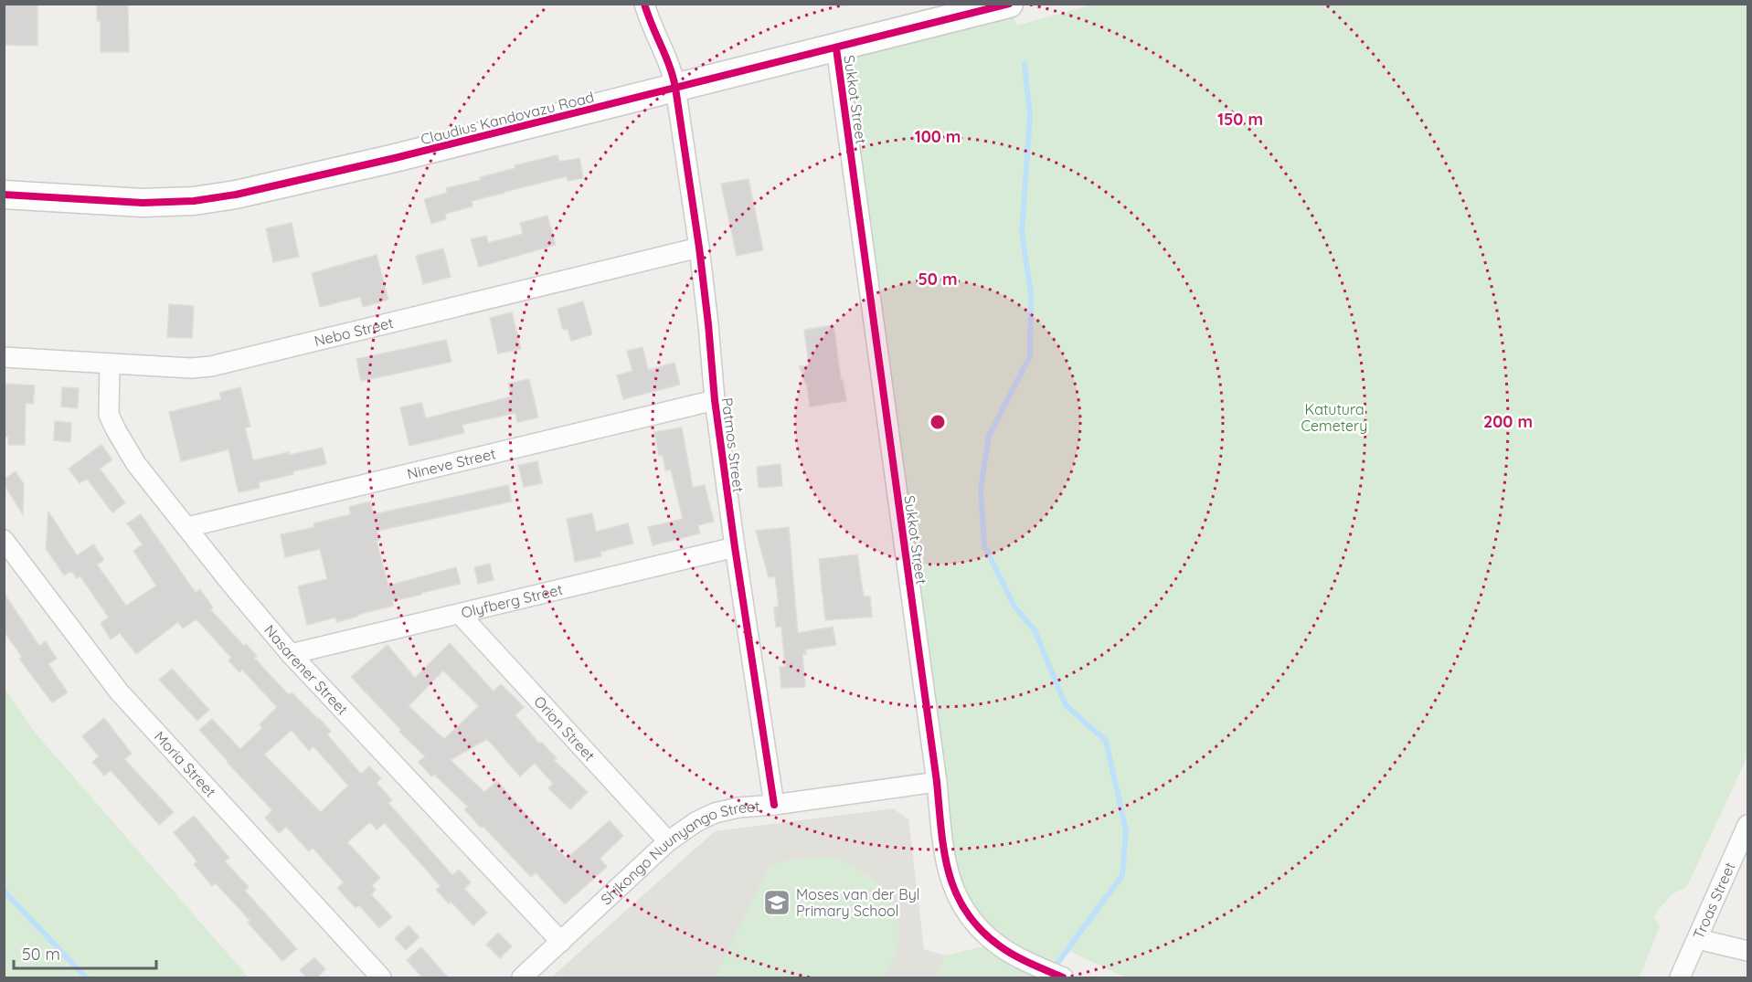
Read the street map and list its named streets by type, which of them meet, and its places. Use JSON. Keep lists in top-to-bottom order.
{
  "streets": {
    "street": [
      "Sukkot Street",
      "Claudius Kandovazu Road",
      "Nebo Street",
      "Patmos Street",
      "Nineve Street",
      "Olyfberg Street",
      "Nasarener Street",
      "Orion Street",
      "Moria Street",
      "Shikongo Nuunyango Street",
      "Troas Street"
    ]
  },
  "crossings": [
    ["Sukkot Street", "Claudius Kandovazu Road"],
    ["Sukkot Street", "Shikongo Nuunyango Street"],
    ["Claudius Kandovazu Road", "Patmos Street"],
    ["Nebo Street", "Patmos Street"],
    ["Nebo Street", "Nasarener Street"],
    ["Patmos Street", "Nineve Street"],
    ["Patmos Street", "Olyfberg Street"],
    ["Patmos Street", "Shikongo Nuunyango Street"],
    ["Nineve Street", "Nasarener Street"],
    ["Olyfberg Street", "Nasarener Street"],
    ["Olyfberg Street", "Orion Street"],
    ["Nasarener Street", "Shikongo Nuunyango Street"],
    ["Orion Street", "Shikongo Nuunyango Street"]
  ],
  "parks": ["Katutura Cemetery"],
  "places": {
    "school or university": ["Moses van der Byl Primary School"]
  },
  "scale_bar": "50 m",
  "rings": [
    "150 m",
    "100 m",
    "50 m",
    "200 m"
  ]
}
